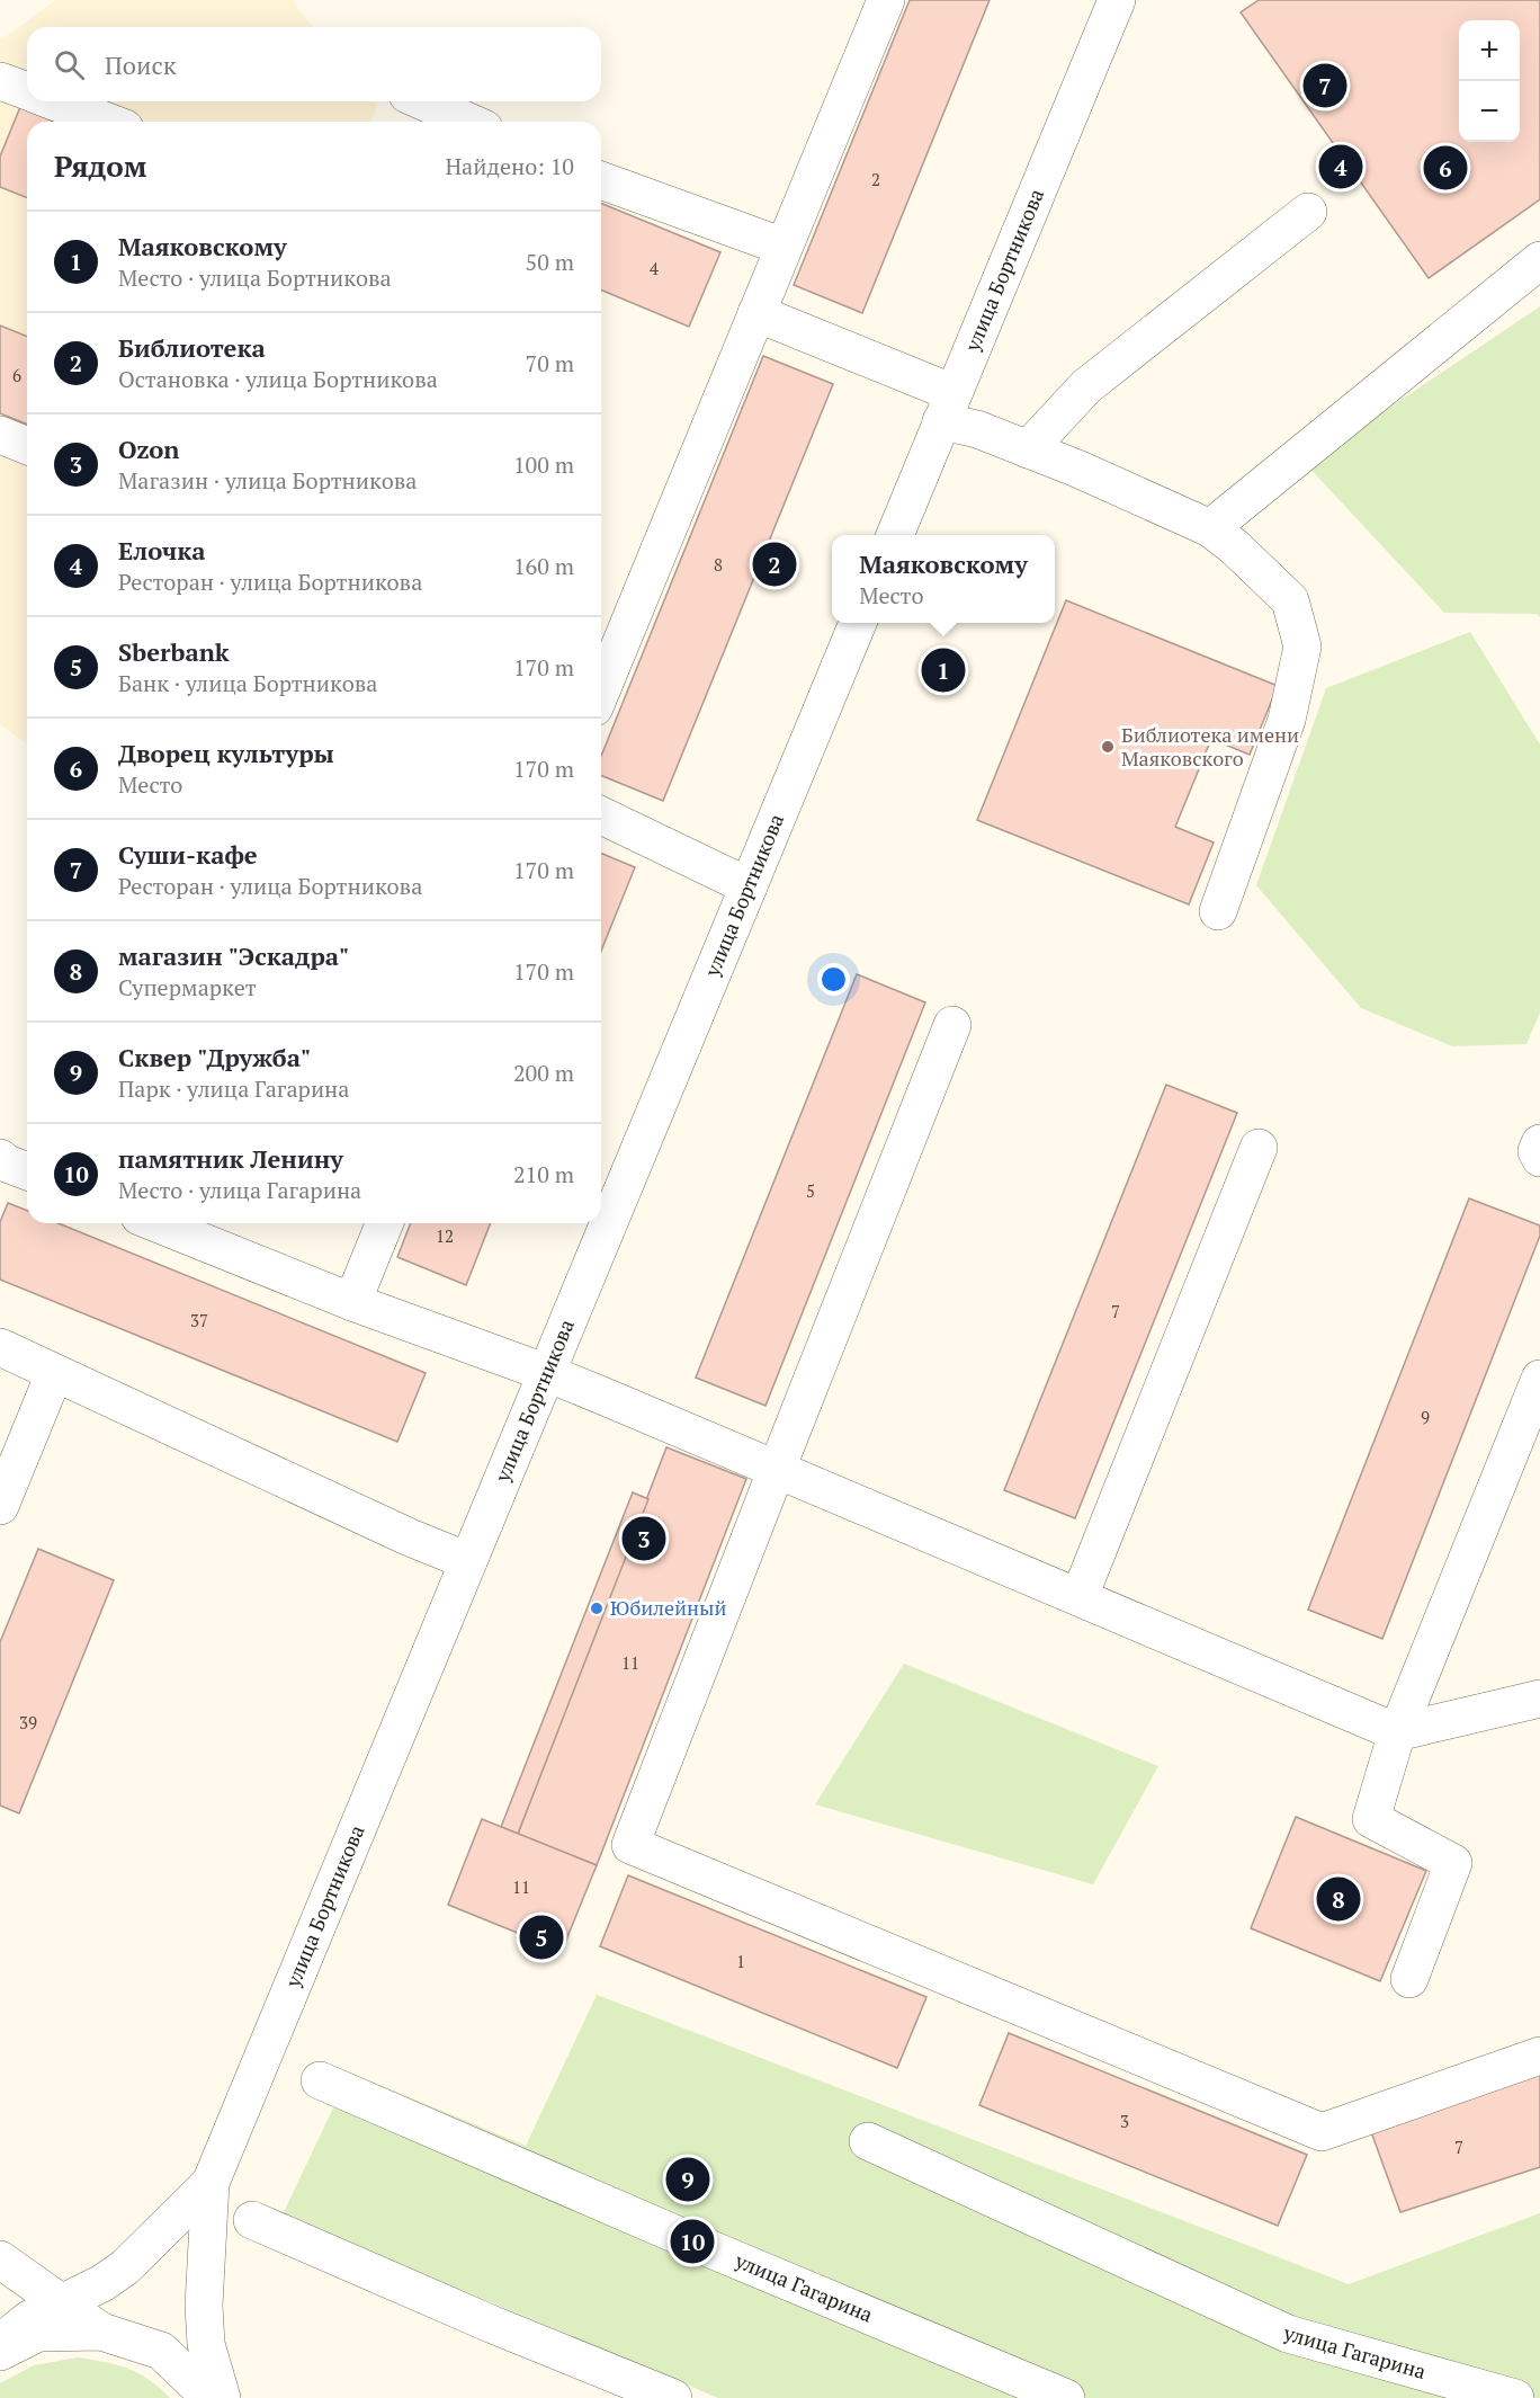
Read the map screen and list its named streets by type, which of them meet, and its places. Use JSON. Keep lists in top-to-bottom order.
{
  "streets": {
    "street": ["улица Бортникова", "улица Гагарина"]
  },
  "places": ["Библиотека имени Маяковского", "Юбилейный"],
  "house_numbers": [
    "2",
    "4",
    "6",
    "8",
    "5",
    "12",
    "7",
    "37",
    "9",
    "11",
    "39",
    "11",
    "1",
    "3",
    "7"
  ],
  "page": {
    "map_buttons": ["+", "−"],
    "search": "Поиск",
    "pins": [
      "7",
      "4",
      "6",
      "2",
      "1",
      "3",
      "8",
      "5",
      "9",
      "10"
    ],
    "heading": ["Рядом", "Найдено: 10"],
    "list": [
      {
        "mark": "1",
        "name": "Маяковскому",
        "note": "Место · улица Бортникова",
        "value": "50 m"
      },
      {
        "mark": "2",
        "name": "Библиотека",
        "note": "Остановка · улица Бортникова",
        "value": "70 m"
      },
      {
        "mark": "3",
        "name": "Ozon",
        "note": "Магазин · улица Бортникова",
        "value": "100 m"
      },
      {
        "mark": "4",
        "name": "Елочка",
        "note": "Ресторан · улица Бортникова",
        "value": "160 m"
      },
      {
        "mark": "5",
        "name": "Sberbank",
        "note": "Банк · улица Бортникова",
        "value": "170 m"
      },
      {
        "mark": "6",
        "name": "Дворец культуры",
        "note": "Место",
        "value": "170 m"
      },
      {
        "mark": "7",
        "name": "Суши-кафе",
        "note": "Ресторан · улица Бортникова",
        "value": "170 m"
      },
      {
        "mark": "8",
        "name": "магазин \"Эскадра\"",
        "note": "Супермаркет",
        "value": "170 m"
      },
      {
        "mark": "9",
        "name": "Сквер \"Дружба\"",
        "note": "Парк · улица Гагарина",
        "value": "200 m"
      },
      {
        "mark": "10",
        "name": "памятник Ленину",
        "note": "Место · улица Гагарина",
        "value": "210 m"
      }
    ],
    "popup": ["Маяковскому", "Место"]
  }
}
